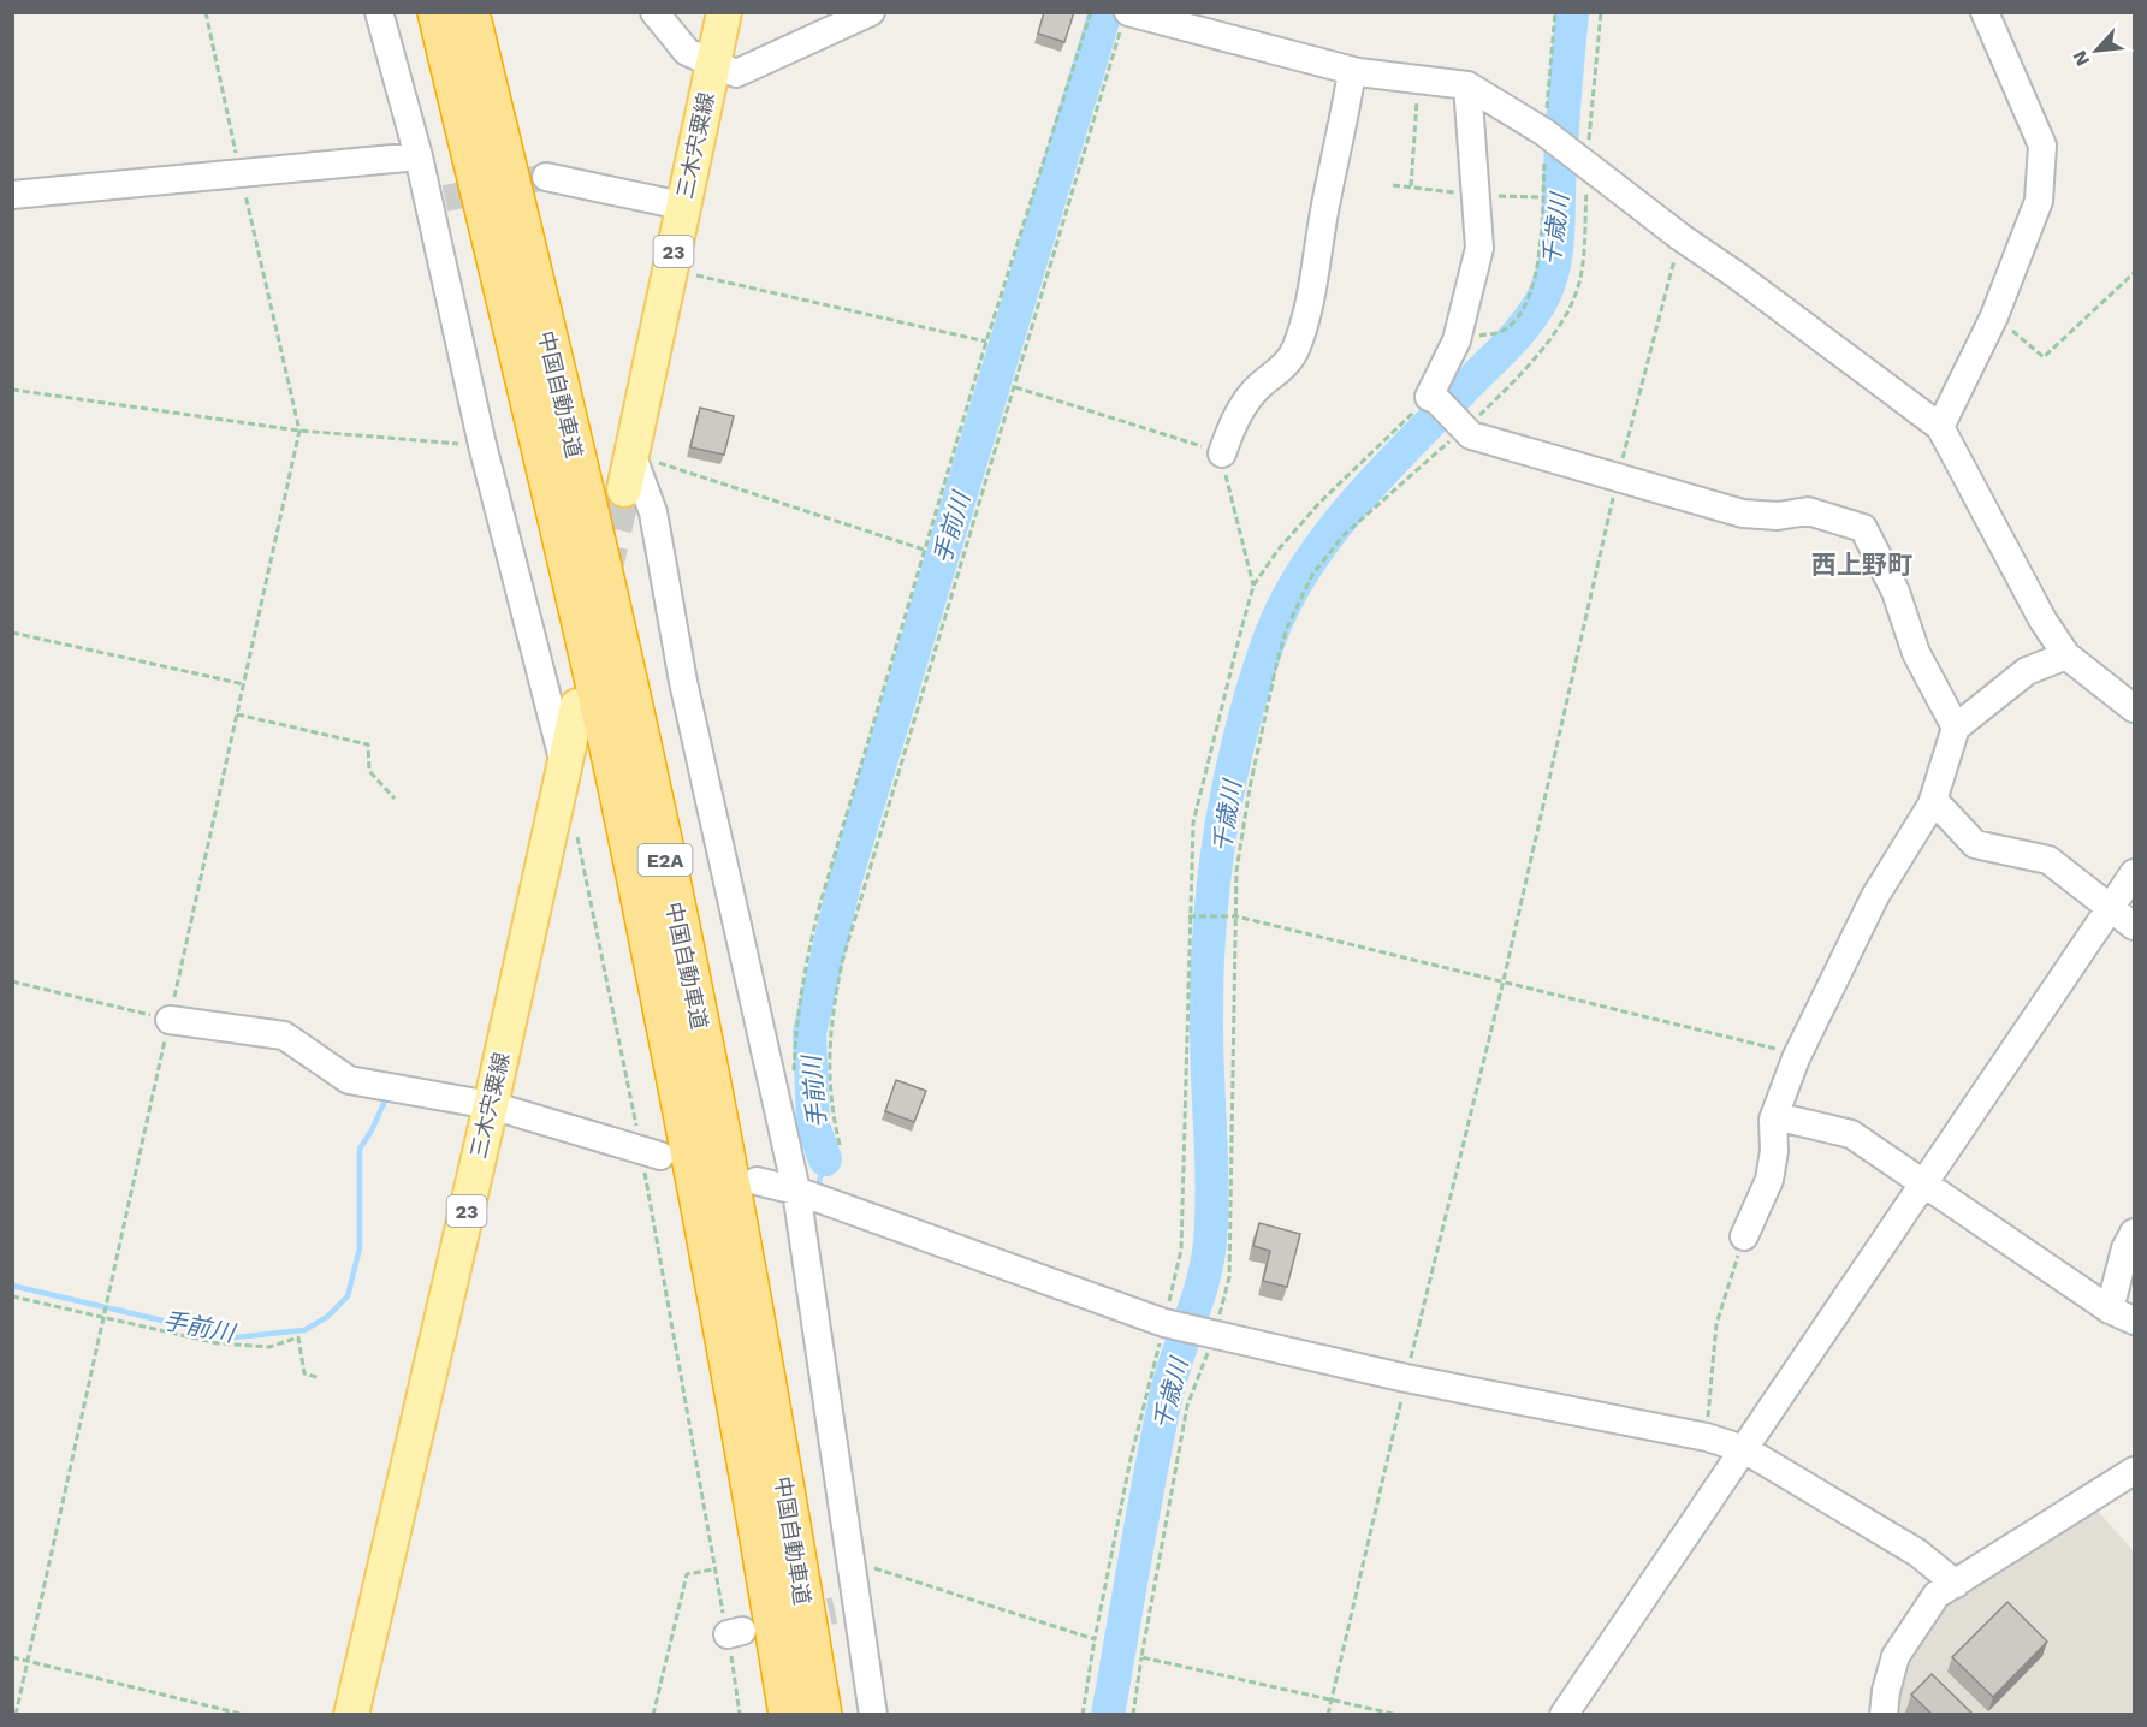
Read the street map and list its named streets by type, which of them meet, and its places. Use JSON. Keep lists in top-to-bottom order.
{
  "streets": {
    "highway": ["中国自動車道", "E2A"],
    "main road": ["三木宍粟線", "23"]
  },
  "districts": ["西上野町"],
  "water": ["千歳川", "手前川"],
  "north": "bottom left"
}
